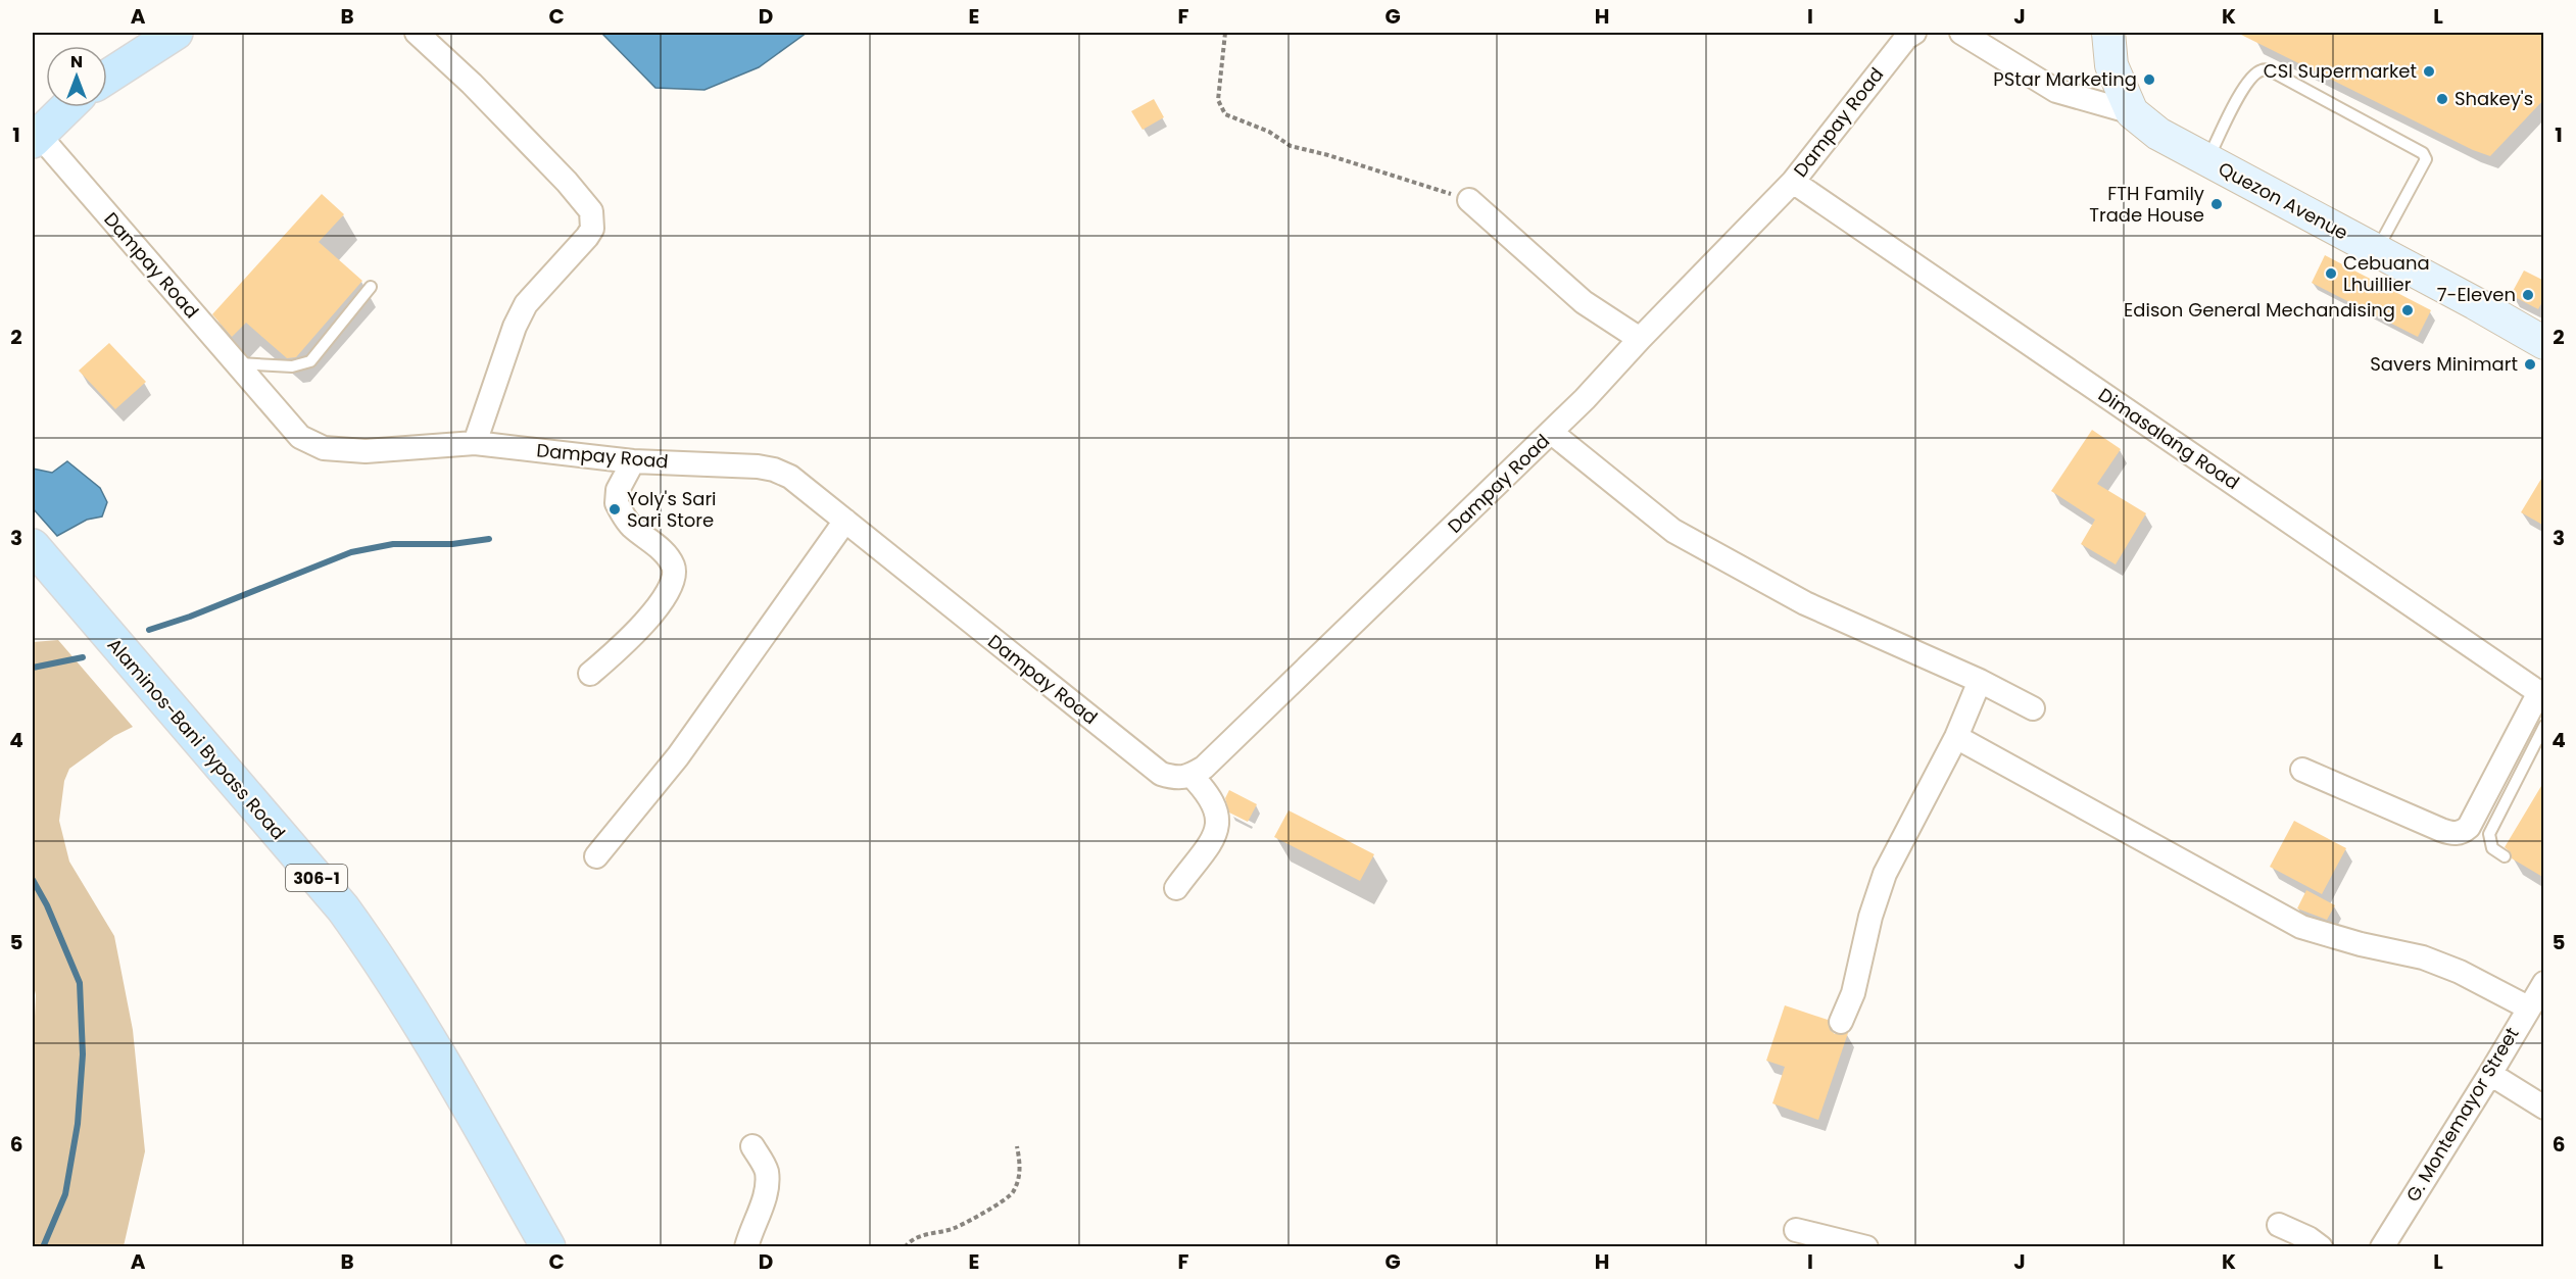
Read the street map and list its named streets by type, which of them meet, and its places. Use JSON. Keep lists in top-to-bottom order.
{
  "streets": {
    "main road": ["Quezon Avenue", "Alaminos-Bani Bypass Road", "306-1"],
    "street": ["Dampay Road", "Dimasalang Road", "G. Montemayor Street"]
  },
  "crossings": [
    ["Dampay Road", "Dimasalang Road"]
  ],
  "places": [
    "CSI Supermarket",
    "PStar Marketing",
    "Shakey's",
    "FTH Family Trade House",
    "Cebuana Lhuillier",
    "7-Eleven",
    "Edison General Mechandising",
    "Savers Minimart",
    "Yoly's Sari Sari Store"
  ],
  "north": "top",
  "grid": {
    "columns": [
      "A",
      "B",
      "C",
      "D",
      "E",
      "F",
      "G",
      "H",
      "I",
      "J",
      "K",
      "L"
    ],
    "rows": [
      "1",
      "2",
      "3",
      "4",
      "5",
      "6"
    ]
  }
}
